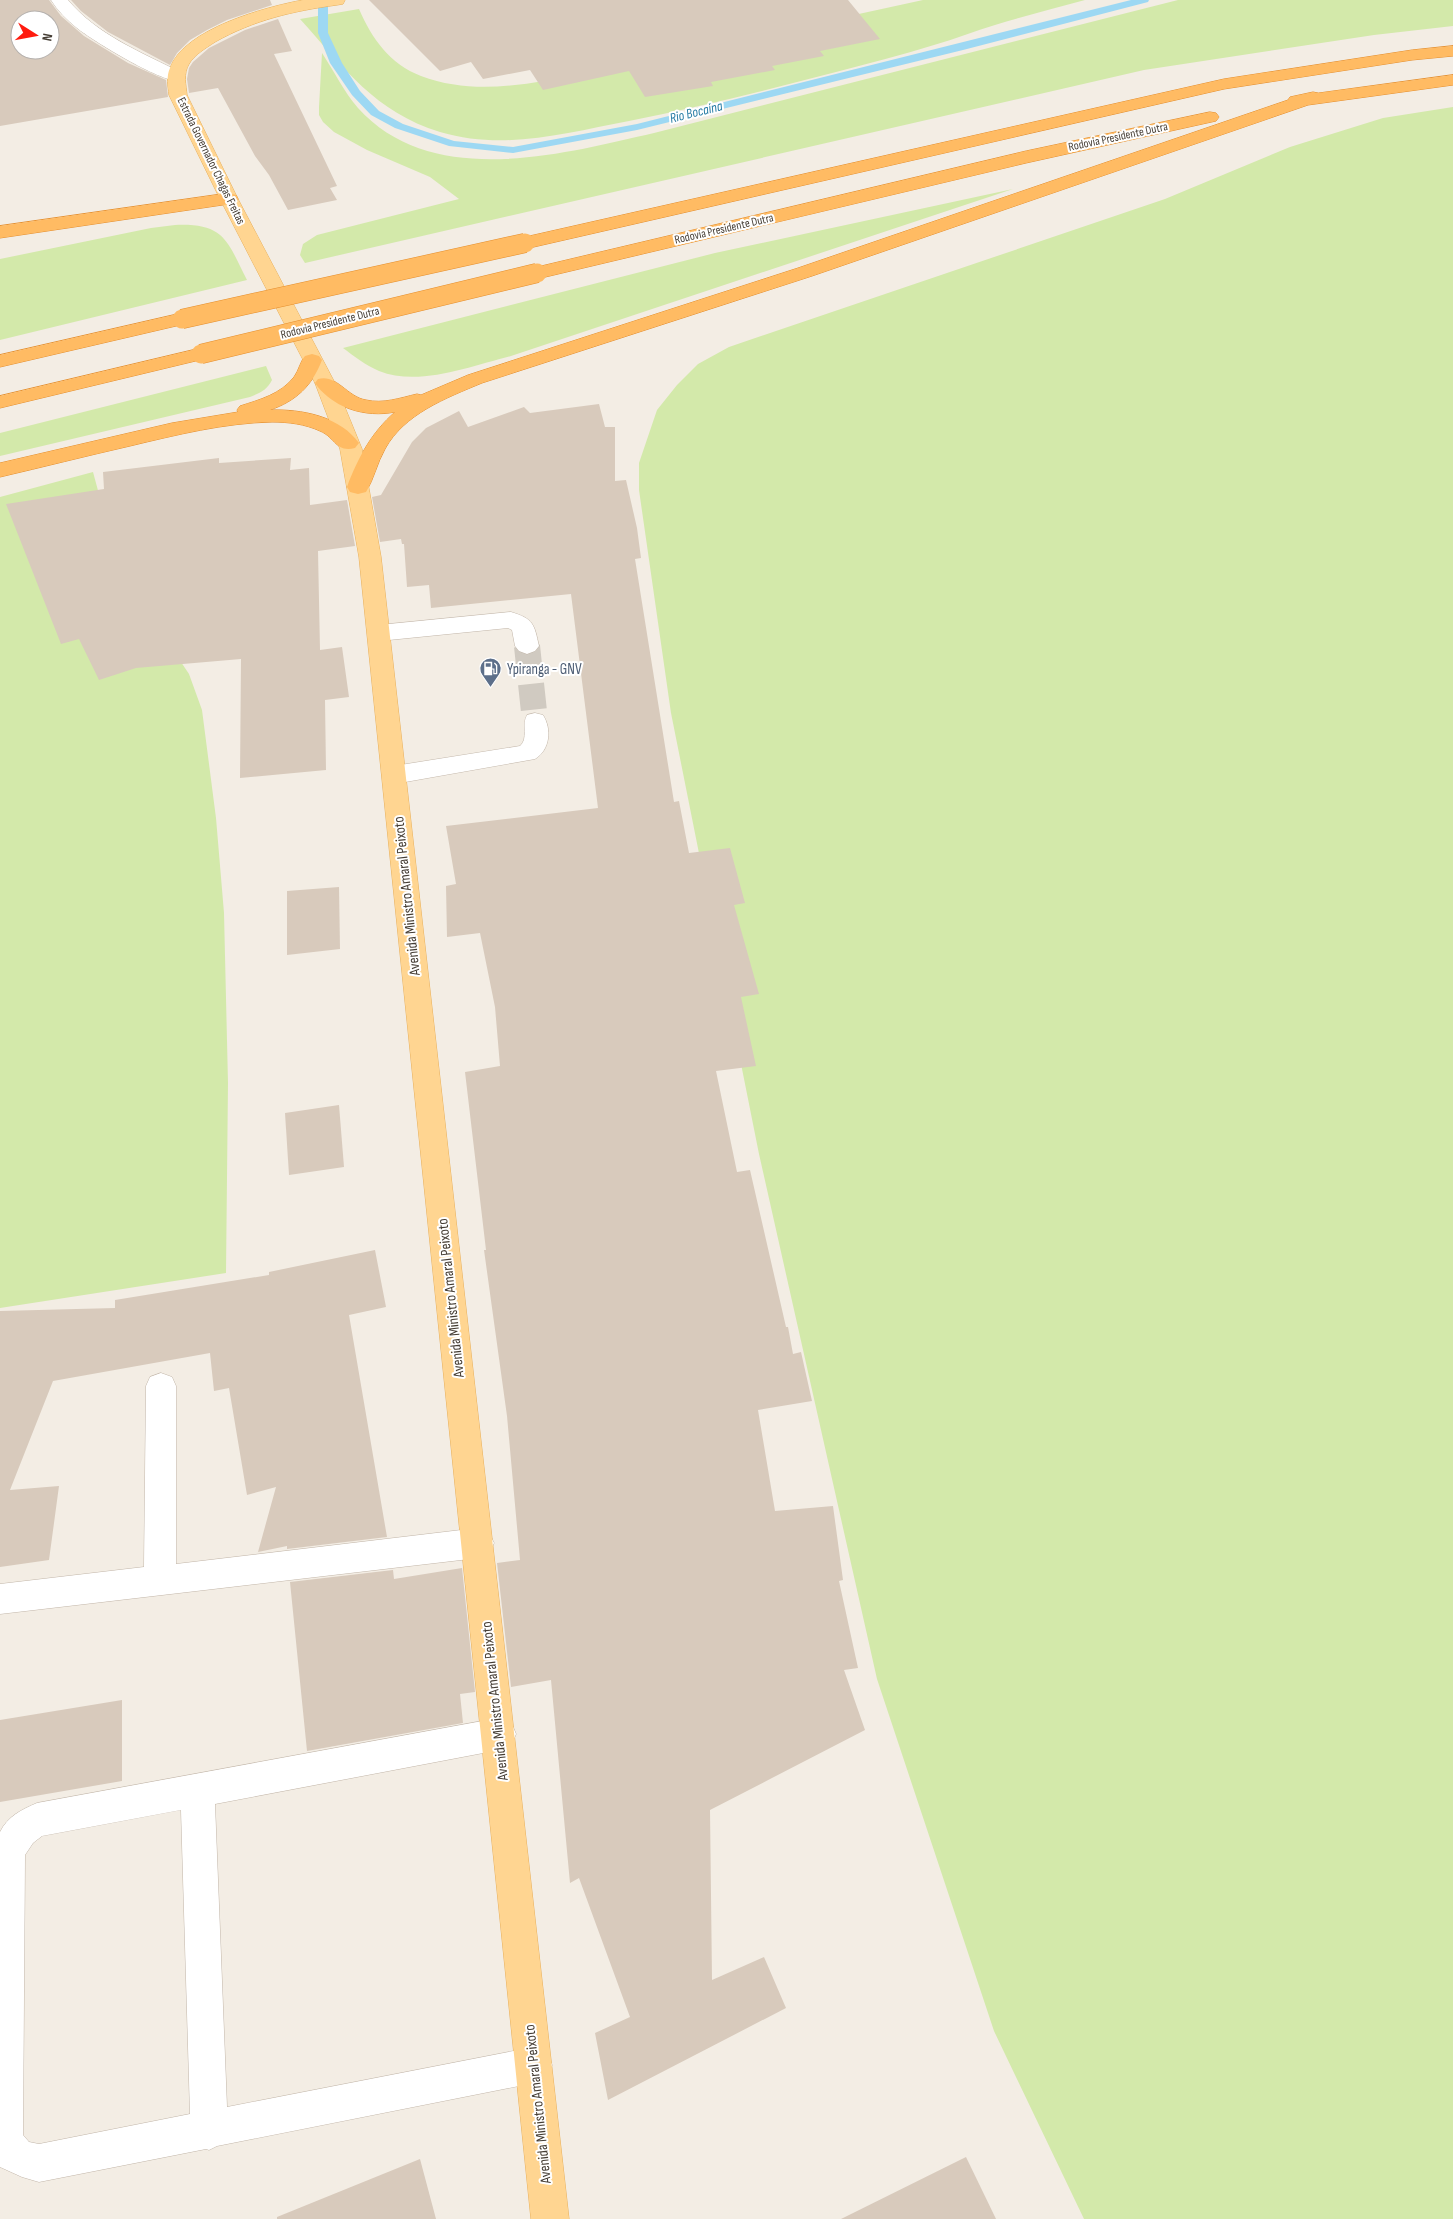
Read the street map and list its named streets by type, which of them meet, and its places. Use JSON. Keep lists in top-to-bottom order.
{
  "streets": {
    "highway": ["Rodovia Presidente Dutra"],
    "main road": ["Estrada Governador Chagas Freitas", "Avenida Ministro Amaral Peixoto"]
  },
  "crossings": [
    ["Estrada Governador Chagas Freitas", "Avenida Ministro Amaral Peixoto"]
  ],
  "water": ["Rio Bocaína"],
  "places": {
    "fuel station": ["Ypiranga - GNV"]
  },
  "north": "right"
}
